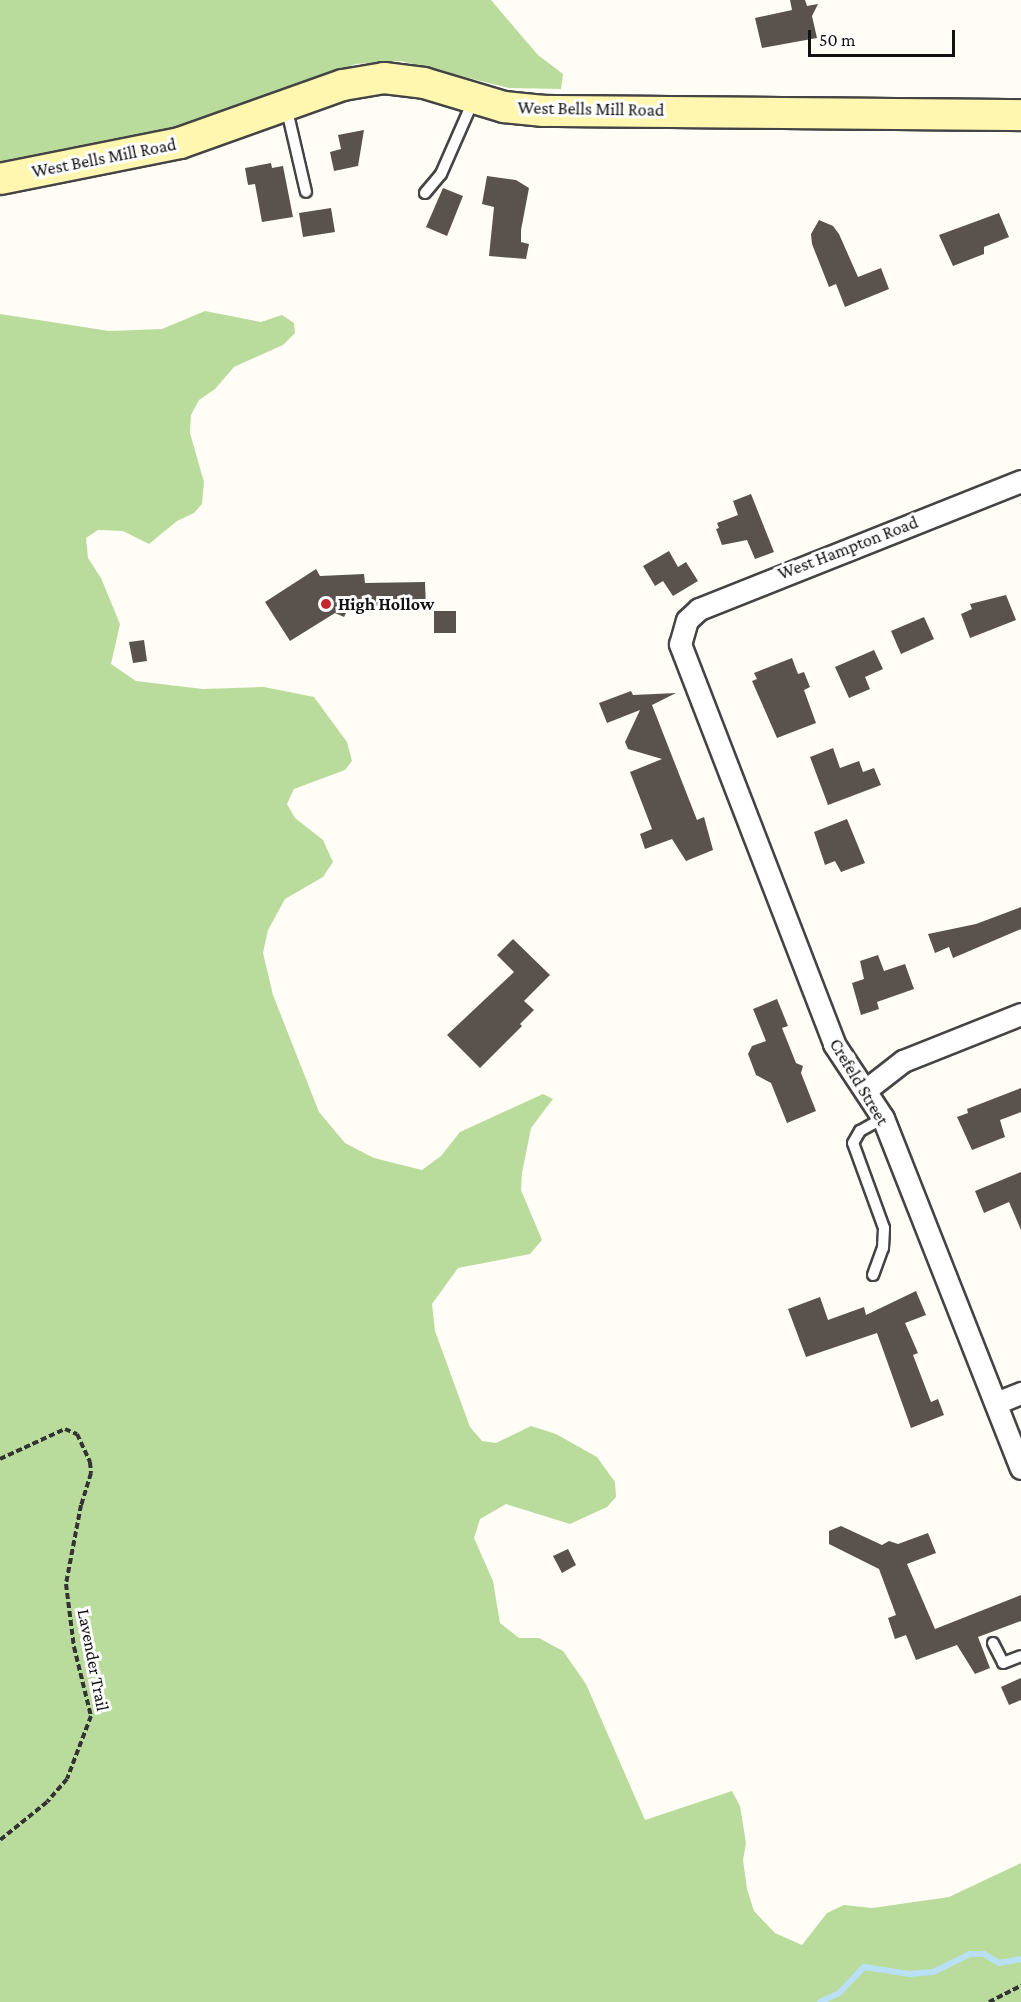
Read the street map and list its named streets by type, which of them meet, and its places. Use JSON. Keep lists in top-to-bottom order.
{
  "streets": {
    "street": ["West Bells Mill Road", "West Hampton Road", "Crefeld Street"],
    "path": ["Lavender Trail"]
  },
  "crossings": [
    ["West Hampton Road", "Crefeld Street"]
  ],
  "places": ["High Hollow"],
  "scale_bar": "50 m"
}
